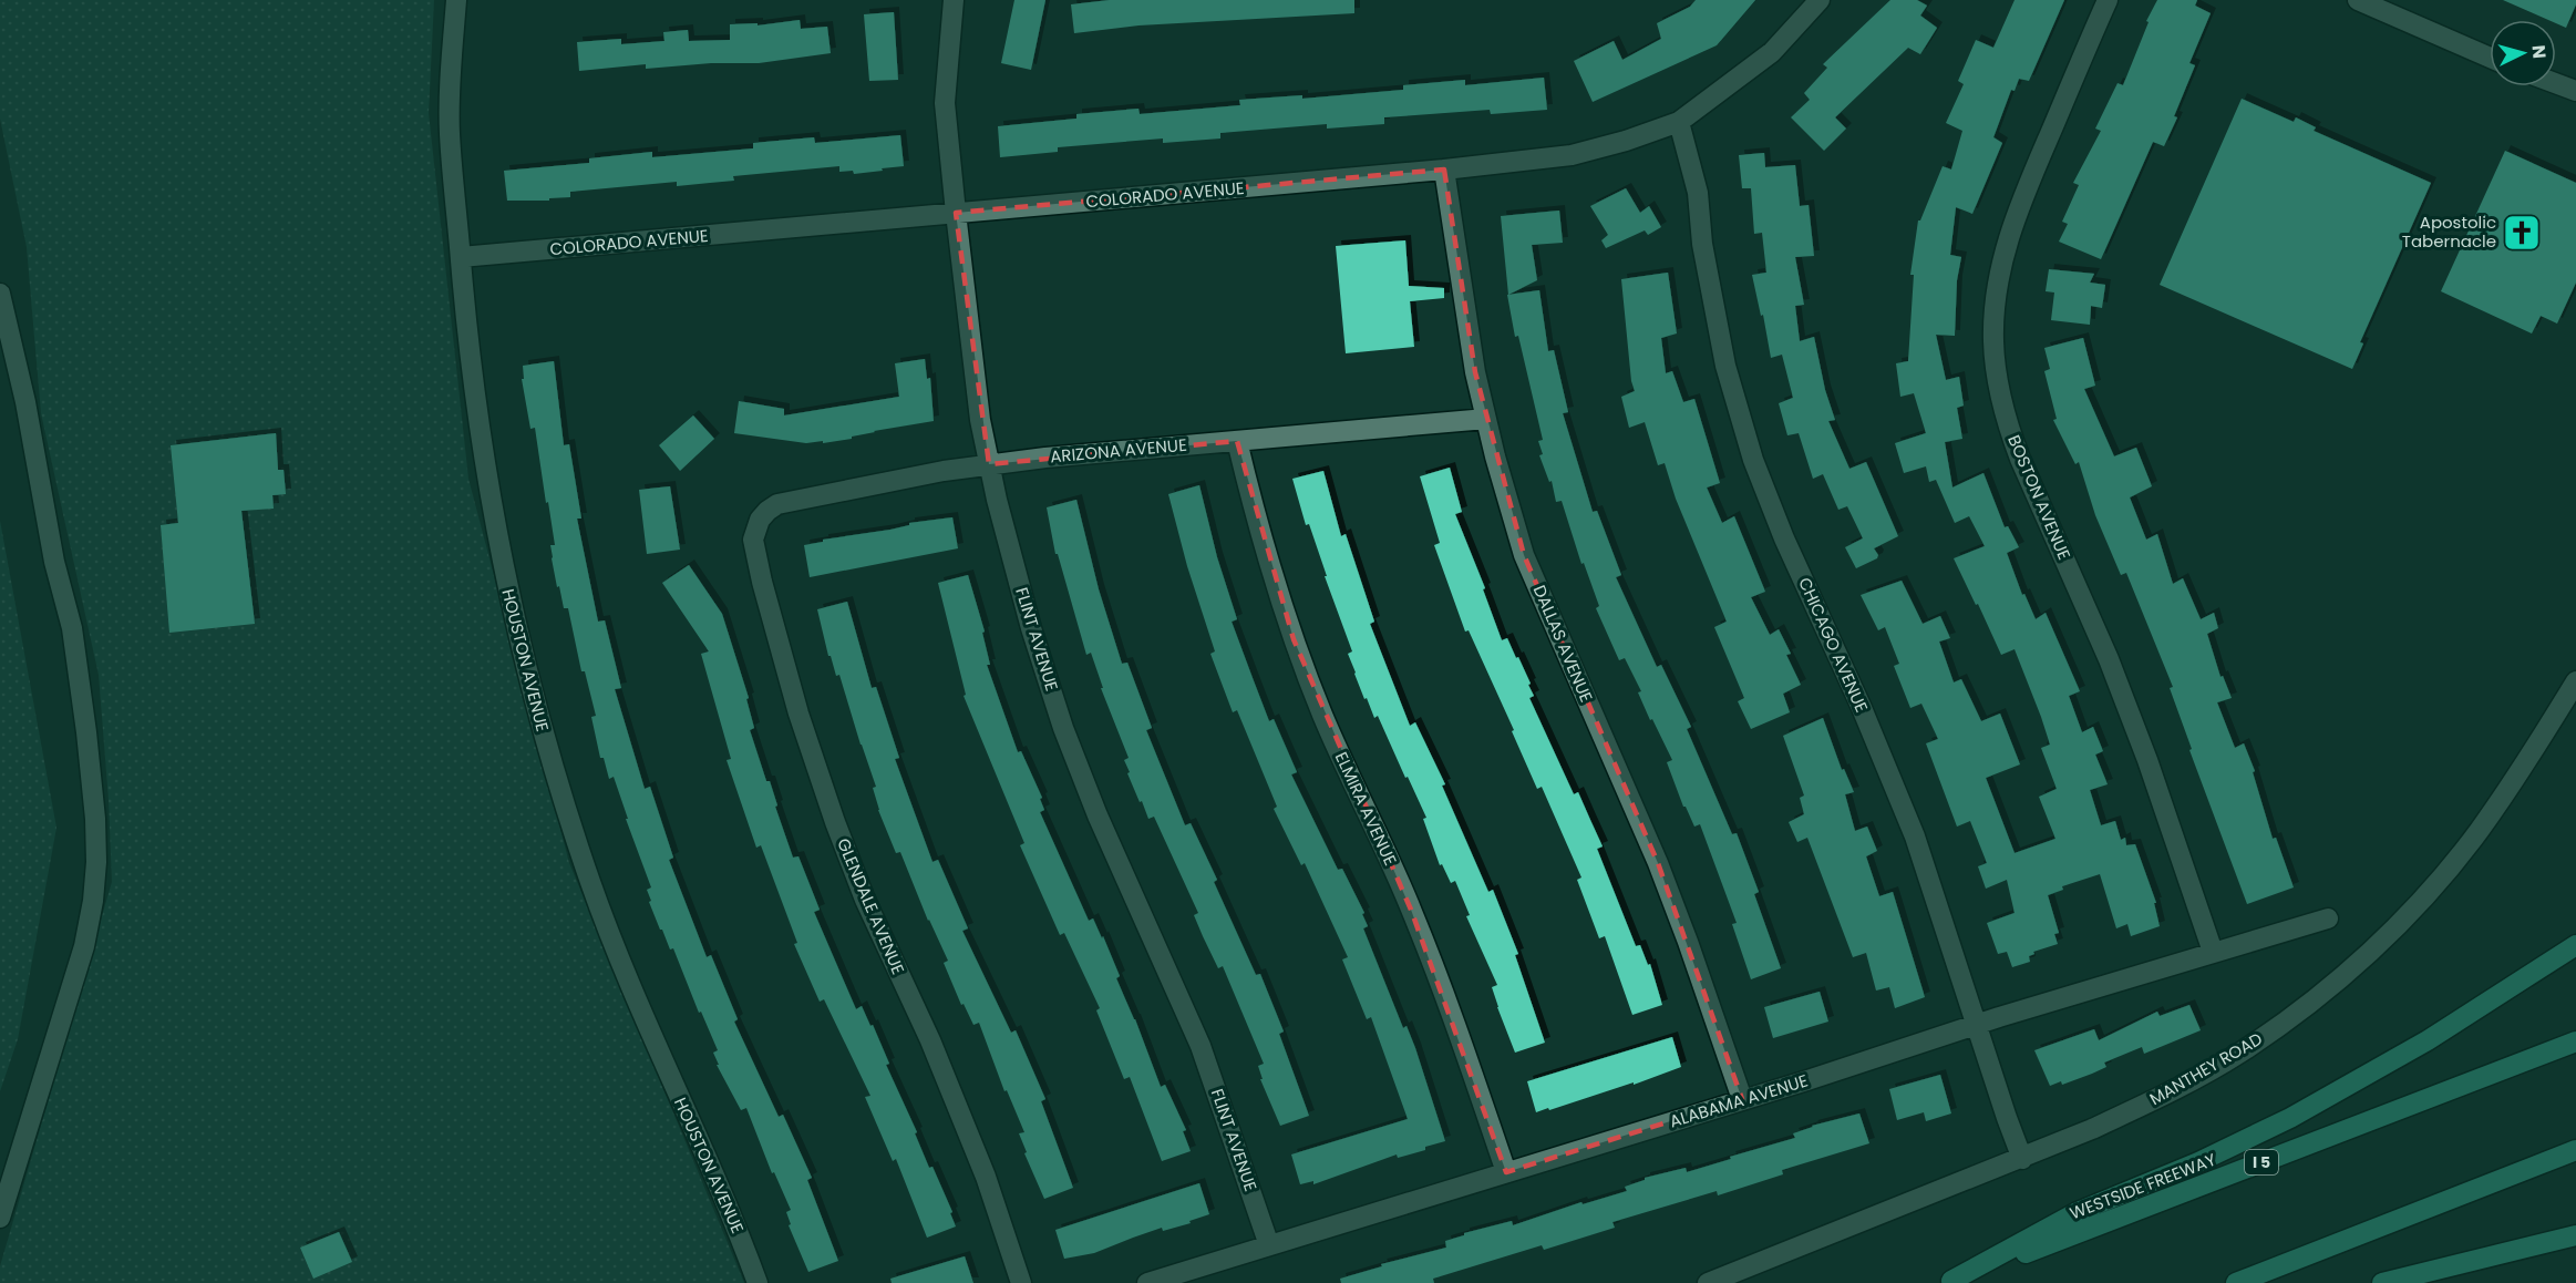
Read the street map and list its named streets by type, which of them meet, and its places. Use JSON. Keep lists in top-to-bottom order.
{
  "streets": {
    "highway": ["I 5", "WESTSIDE FREEWAY"],
    "street": [
      "COLORADO AVENUE",
      "ARIZONA AVENUE",
      "BOSTON AVENUE",
      "FLINT AVENUE",
      "DALLAS AVENUE",
      "CHICAGO AVENUE",
      "HOUSTON AVENUE",
      "ELMIRA AVENUE",
      "GLENDALE AVENUE",
      "MANTHEY ROAD",
      "ALABAMA AVENUE"
    ]
  },
  "crossings": [
    ["COLORADO AVENUE", "FLINT AVENUE"],
    ["COLORADO AVENUE", "DALLAS AVENUE"],
    ["COLORADO AVENUE", "CHICAGO AVENUE"],
    ["COLORADO AVENUE", "HOUSTON AVENUE"],
    ["ARIZONA AVENUE", "FLINT AVENUE"],
    ["ARIZONA AVENUE", "DALLAS AVENUE"],
    ["ARIZONA AVENUE", "ELMIRA AVENUE"],
    ["ARIZONA AVENUE", "GLENDALE AVENUE"],
    ["BOSTON AVENUE", "ALABAMA AVENUE"],
    ["FLINT AVENUE", "ALABAMA AVENUE"],
    ["DALLAS AVENUE", "ALABAMA AVENUE"],
    ["CHICAGO AVENUE", "MANTHEY ROAD"],
    ["CHICAGO AVENUE", "ALABAMA AVENUE"],
    ["ELMIRA AVENUE", "ALABAMA AVENUE"]
  ],
  "places": {
    "church": ["Apostolic Tabernacle"]
  },
  "north": "right"
}
